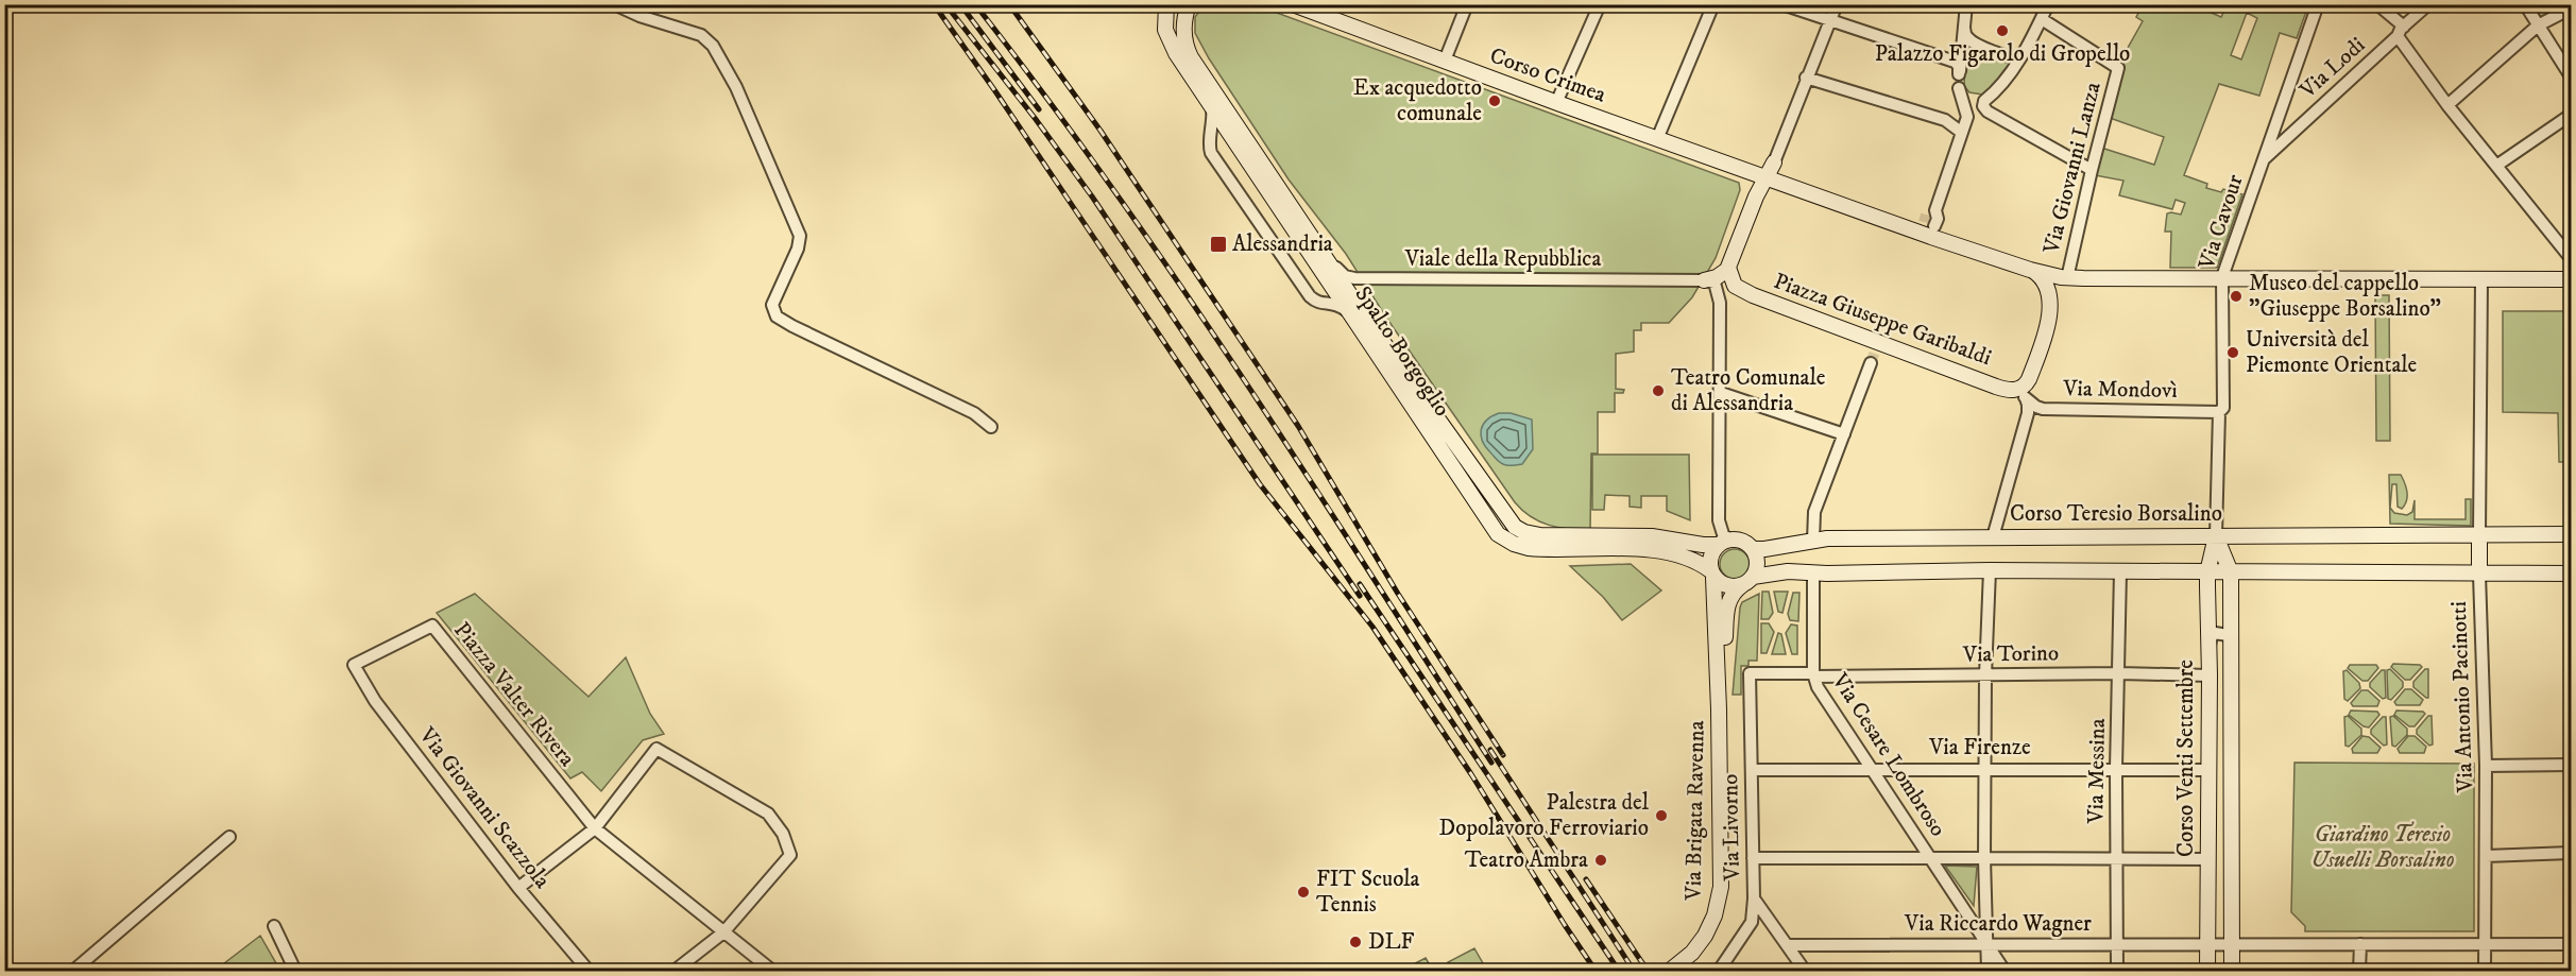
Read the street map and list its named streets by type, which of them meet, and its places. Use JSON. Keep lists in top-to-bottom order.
{
  "streets": {
    "main road": [
      "Corso Crimea",
      "Piazza Giuseppe Garibaldi",
      "Spalto Borgoglio",
      "Corso Teresio Borsalino",
      "Corso Venti Settembre",
      "Via Brigata Ravenna"
    ],
    "street": [
      "Via Lodi",
      "Via Giovanni Lanza",
      "Via Cavour",
      "Viale della Repubblica",
      "Via Mondovì",
      "Via Torino",
      "Piazza Valter Rivera",
      "Via Antonio Pacinotti",
      "Via Firenze",
      "Via Cesare Lombroso",
      "Via Messina",
      "Via Giovanni Scazzola",
      "Via Livorno",
      "Via Riccardo Wagner"
    ]
  },
  "crossings": [
    ["Via Lodi", "Via Cavour"],
    ["Corso Crimea", "Piazza Giuseppe Garibaldi"],
    ["Via Cavour", "Via Mondovì"],
    ["Via Cavour", "Corso Teresio Borsalino"],
    ["Via Cavour", "Corso Venti Settembre"],
    ["Viale della Repubblica", "Spalto Borgoglio"],
    ["Piazza Giuseppe Garibaldi", "Via Mondovì"],
    ["Spalto Borgoglio", "Corso Teresio Borsalino"],
    ["Spalto Borgoglio", "Via Brigata Ravenna"],
    ["Corso Teresio Borsalino", "Corso Venti Settembre"],
    ["Corso Teresio Borsalino", "Via Brigata Ravenna"],
    ["Via Torino", "Via Cesare Lombroso"],
    ["Via Torino", "Corso Venti Settembre"],
    ["Via Torino", "Via Messina"],
    ["Via Torino", "Via Livorno"],
    ["Piazza Valter Rivera", "Via Giovanni Scazzola"],
    ["Via Firenze", "Via Cesare Lombroso"],
    ["Via Firenze", "Corso Venti Settembre"],
    ["Via Firenze", "Via Messina"],
    ["Via Firenze", "Via Livorno"],
    ["Via Cesare Lombroso", "Via Riccardo Wagner"],
    ["Corso Venti Settembre", "Via Riccardo Wagner"],
    ["Via Messina", "Via Riccardo Wagner"]
  ],
  "parks": ["Giardino Teresio Usuelli Borsalino"],
  "places": {
    "other": [
      "Palazzo Figarolo di Gropello",
      "Ex acquedotto comunale",
      "Museo del cappello \"Giuseppe Borsalino\"",
      "Università del Piemonte Orientale",
      "Teatro Comunale di Alessandria",
      "Palestra del Dopolavoro Ferroviario",
      "Teatro Ambra",
      "FIT Scuola Tennis",
      "DLF"
    ],
    "transit": ["Alessandria"]
  }
}
